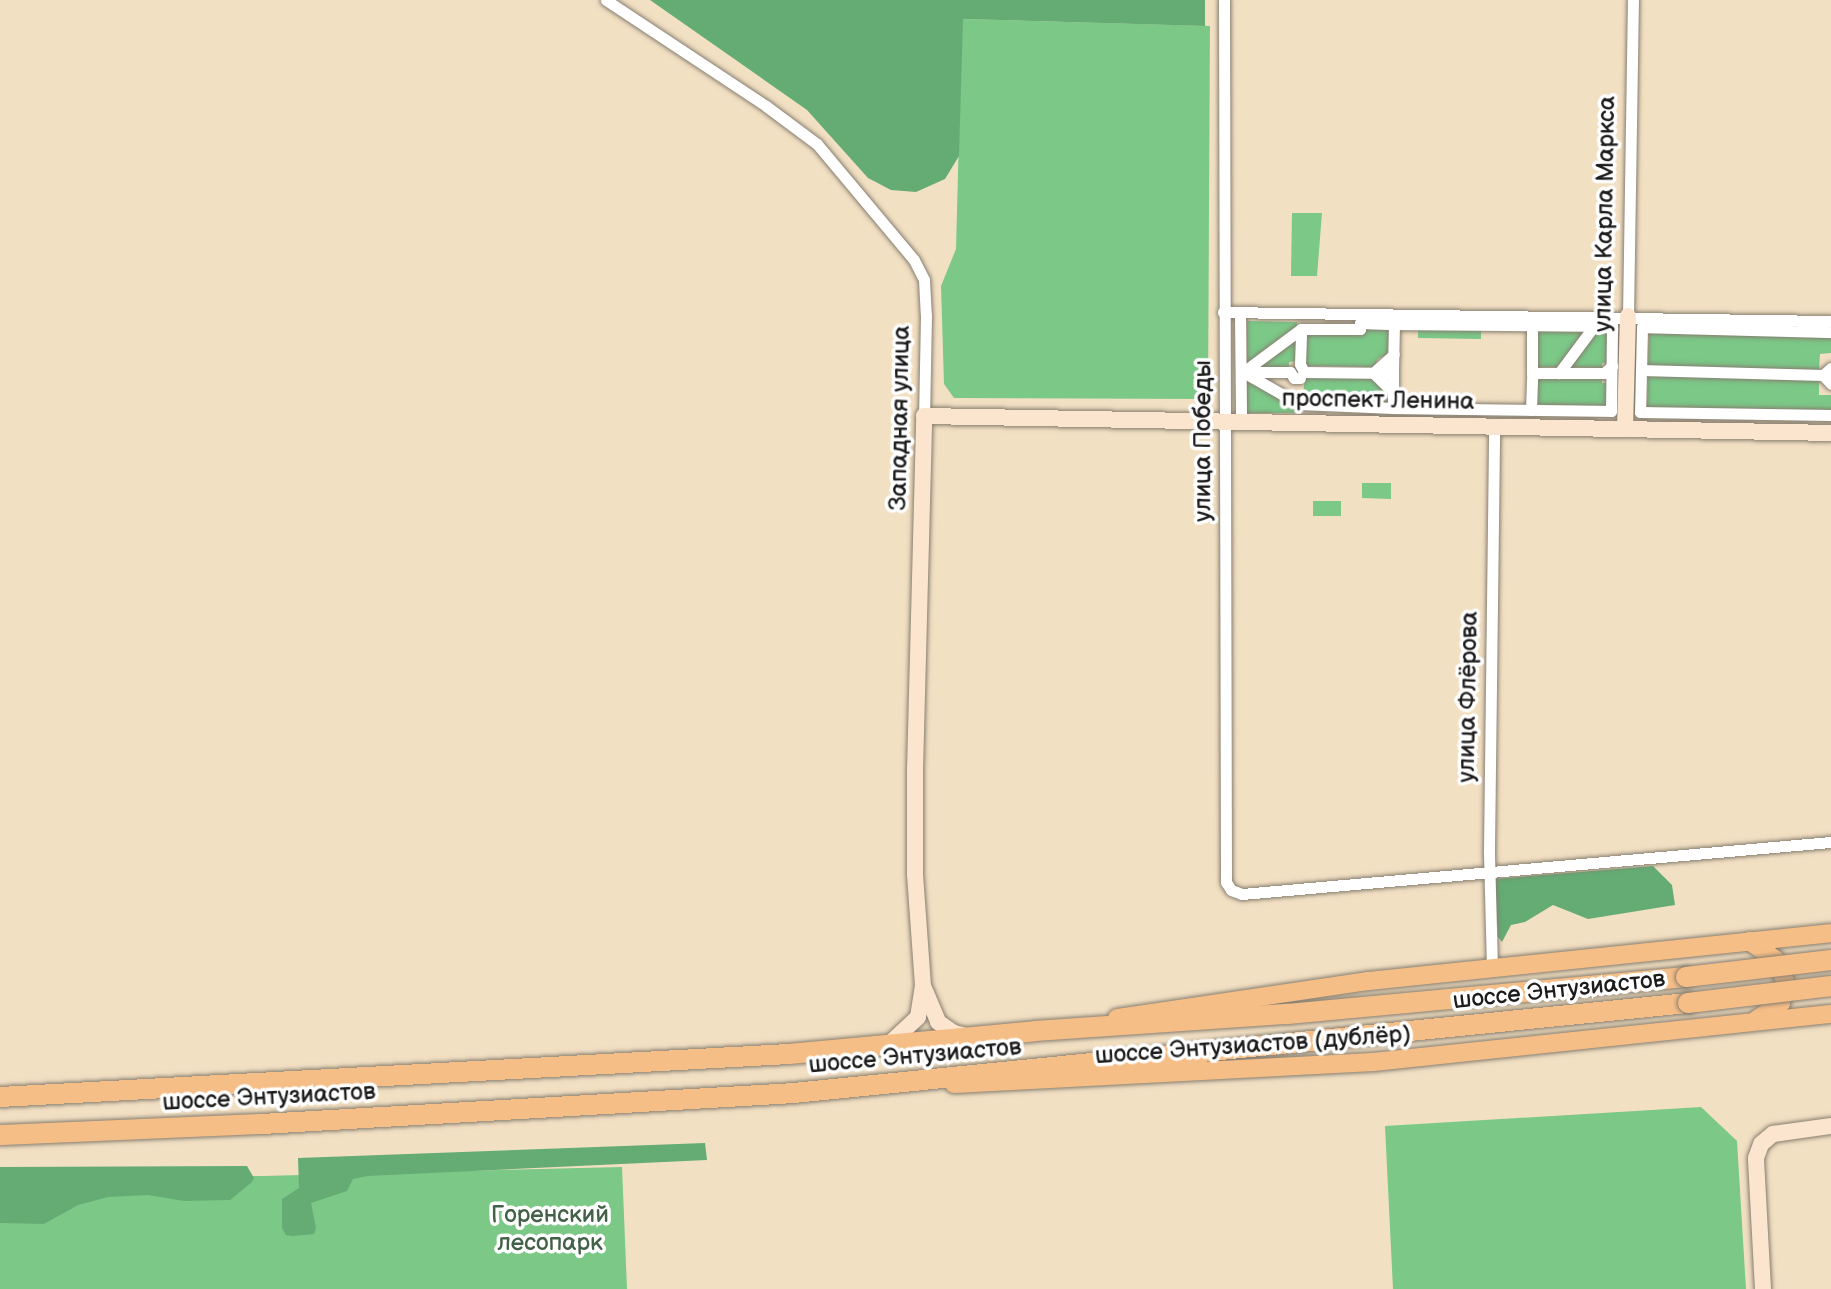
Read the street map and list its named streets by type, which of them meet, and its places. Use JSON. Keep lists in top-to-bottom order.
{
  "streets": {
    "highway": ["шоссе Энтузиастов"],
    "main road": ["шоссе Энтузиастов (дублёр)"],
    "street": [
      "улица Карла Маркса",
      "проспект Ленина",
      "Западная улица",
      "улица Победы",
      "улица Флёрова"
    ]
  },
  "crossings": [
    ["улица Карла Маркса", "проспект Ленина"],
    ["проспект Ленина", "Западная улица"],
    ["проспект Ленина", "улица Победы"],
    ["проспект Ленина", "улица Флёрова"],
    ["Западная улица", "шоссе Энтузиастов"],
    ["улица Победы", "улица Флёрова"],
    ["улица Флёрова", "шоссе Энтузиастов (дублёр)"],
    ["шоссе Энтузиастов", "шоссе Энтузиастов (дублёр)"]
  ],
  "parks": ["Горенский лесопарк"]
}
